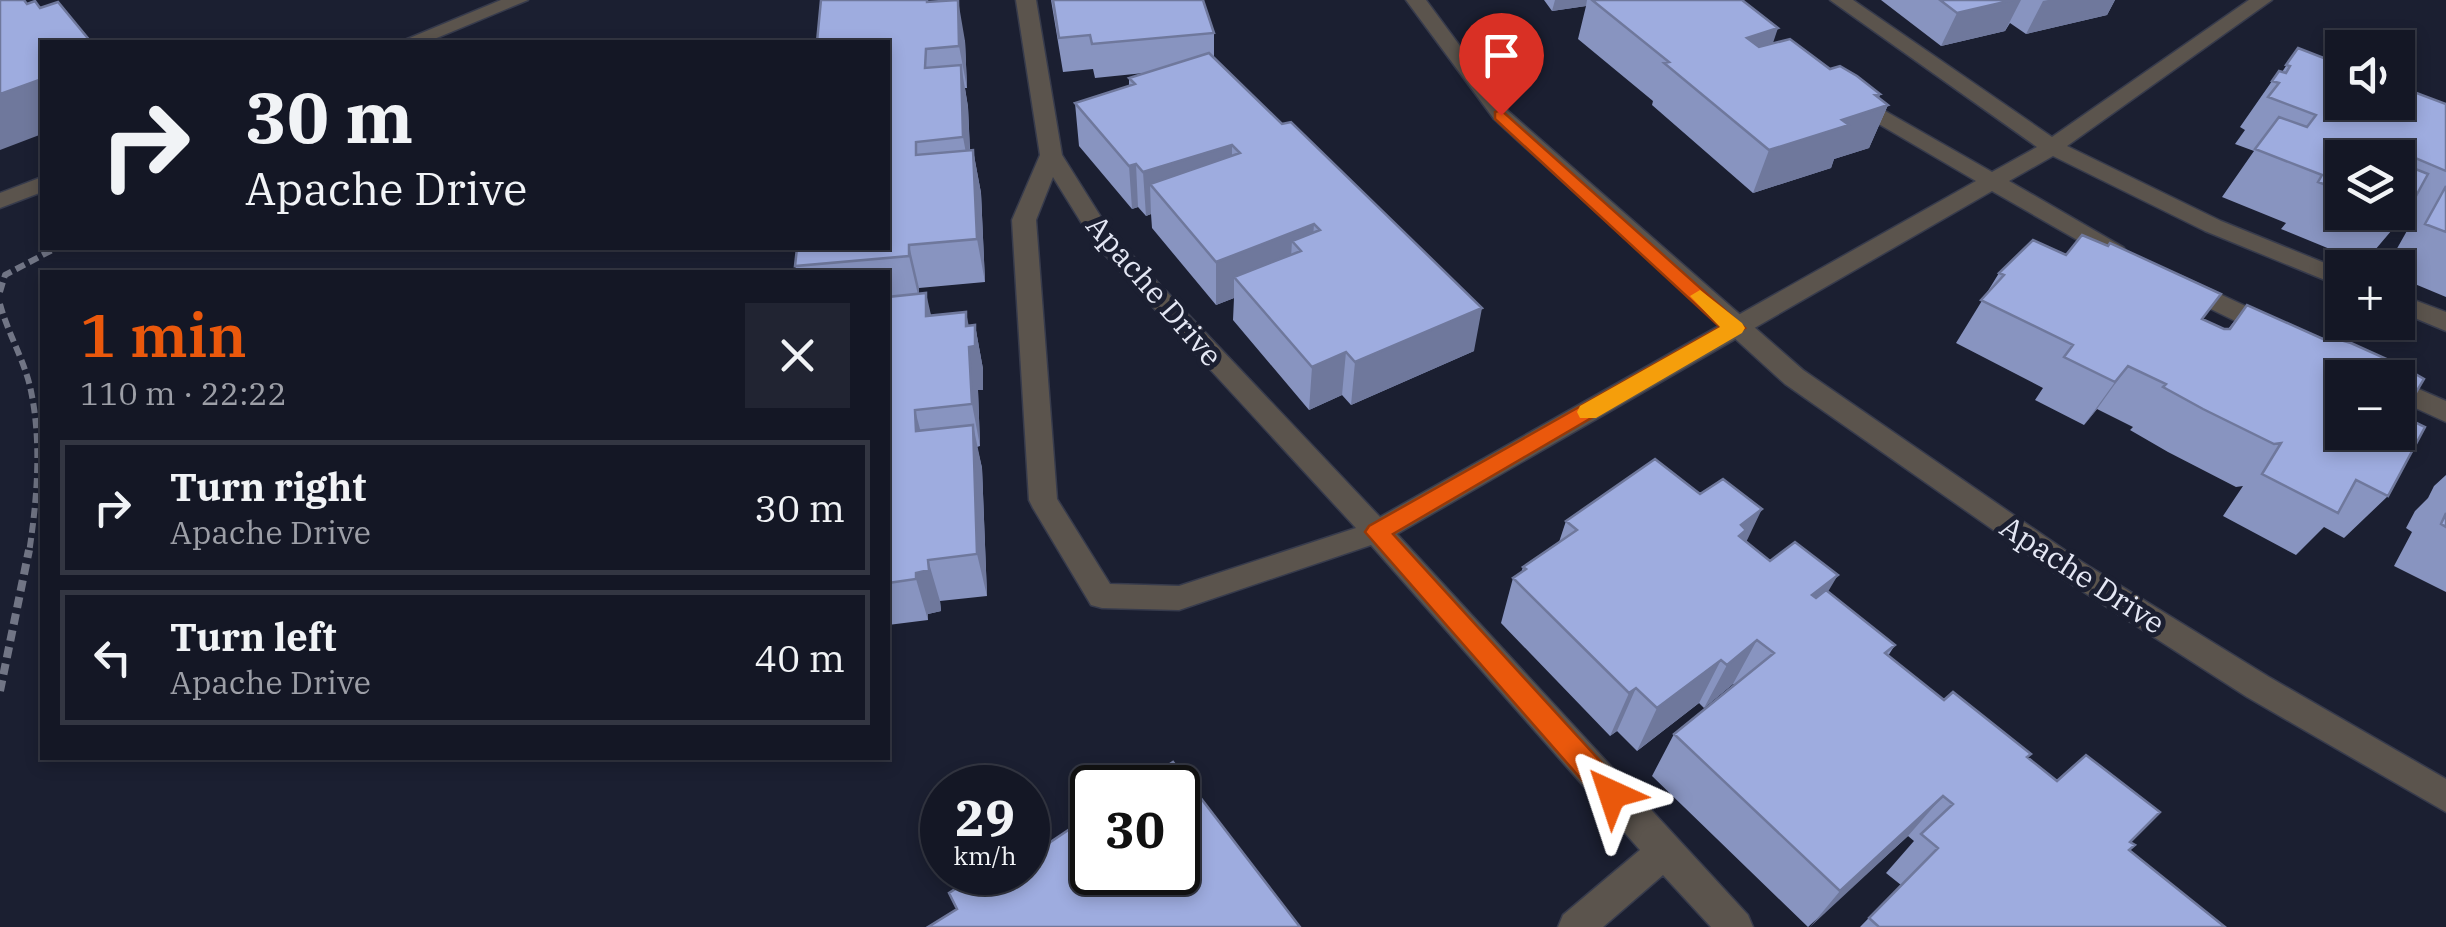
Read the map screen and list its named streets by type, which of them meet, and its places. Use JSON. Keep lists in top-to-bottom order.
{
  "streets": {
    "street": ["Apache Drive"]
  },
  "page": {
    "map_buttons": ["+", "−"],
    "turn": ["30 m", "Apache Drive"],
    "heading": ["1 min", "110 m · 22:22"],
    "list": [
      {
        "name": "Turn right",
        "note": "Apache Drive",
        "value": "30 m"
      },
      {
        "name": "Turn left",
        "note": "Apache Drive",
        "value": "40 m"
      }
    ],
    "speed": "29 km/h",
    "limit": "30"
  }
}
